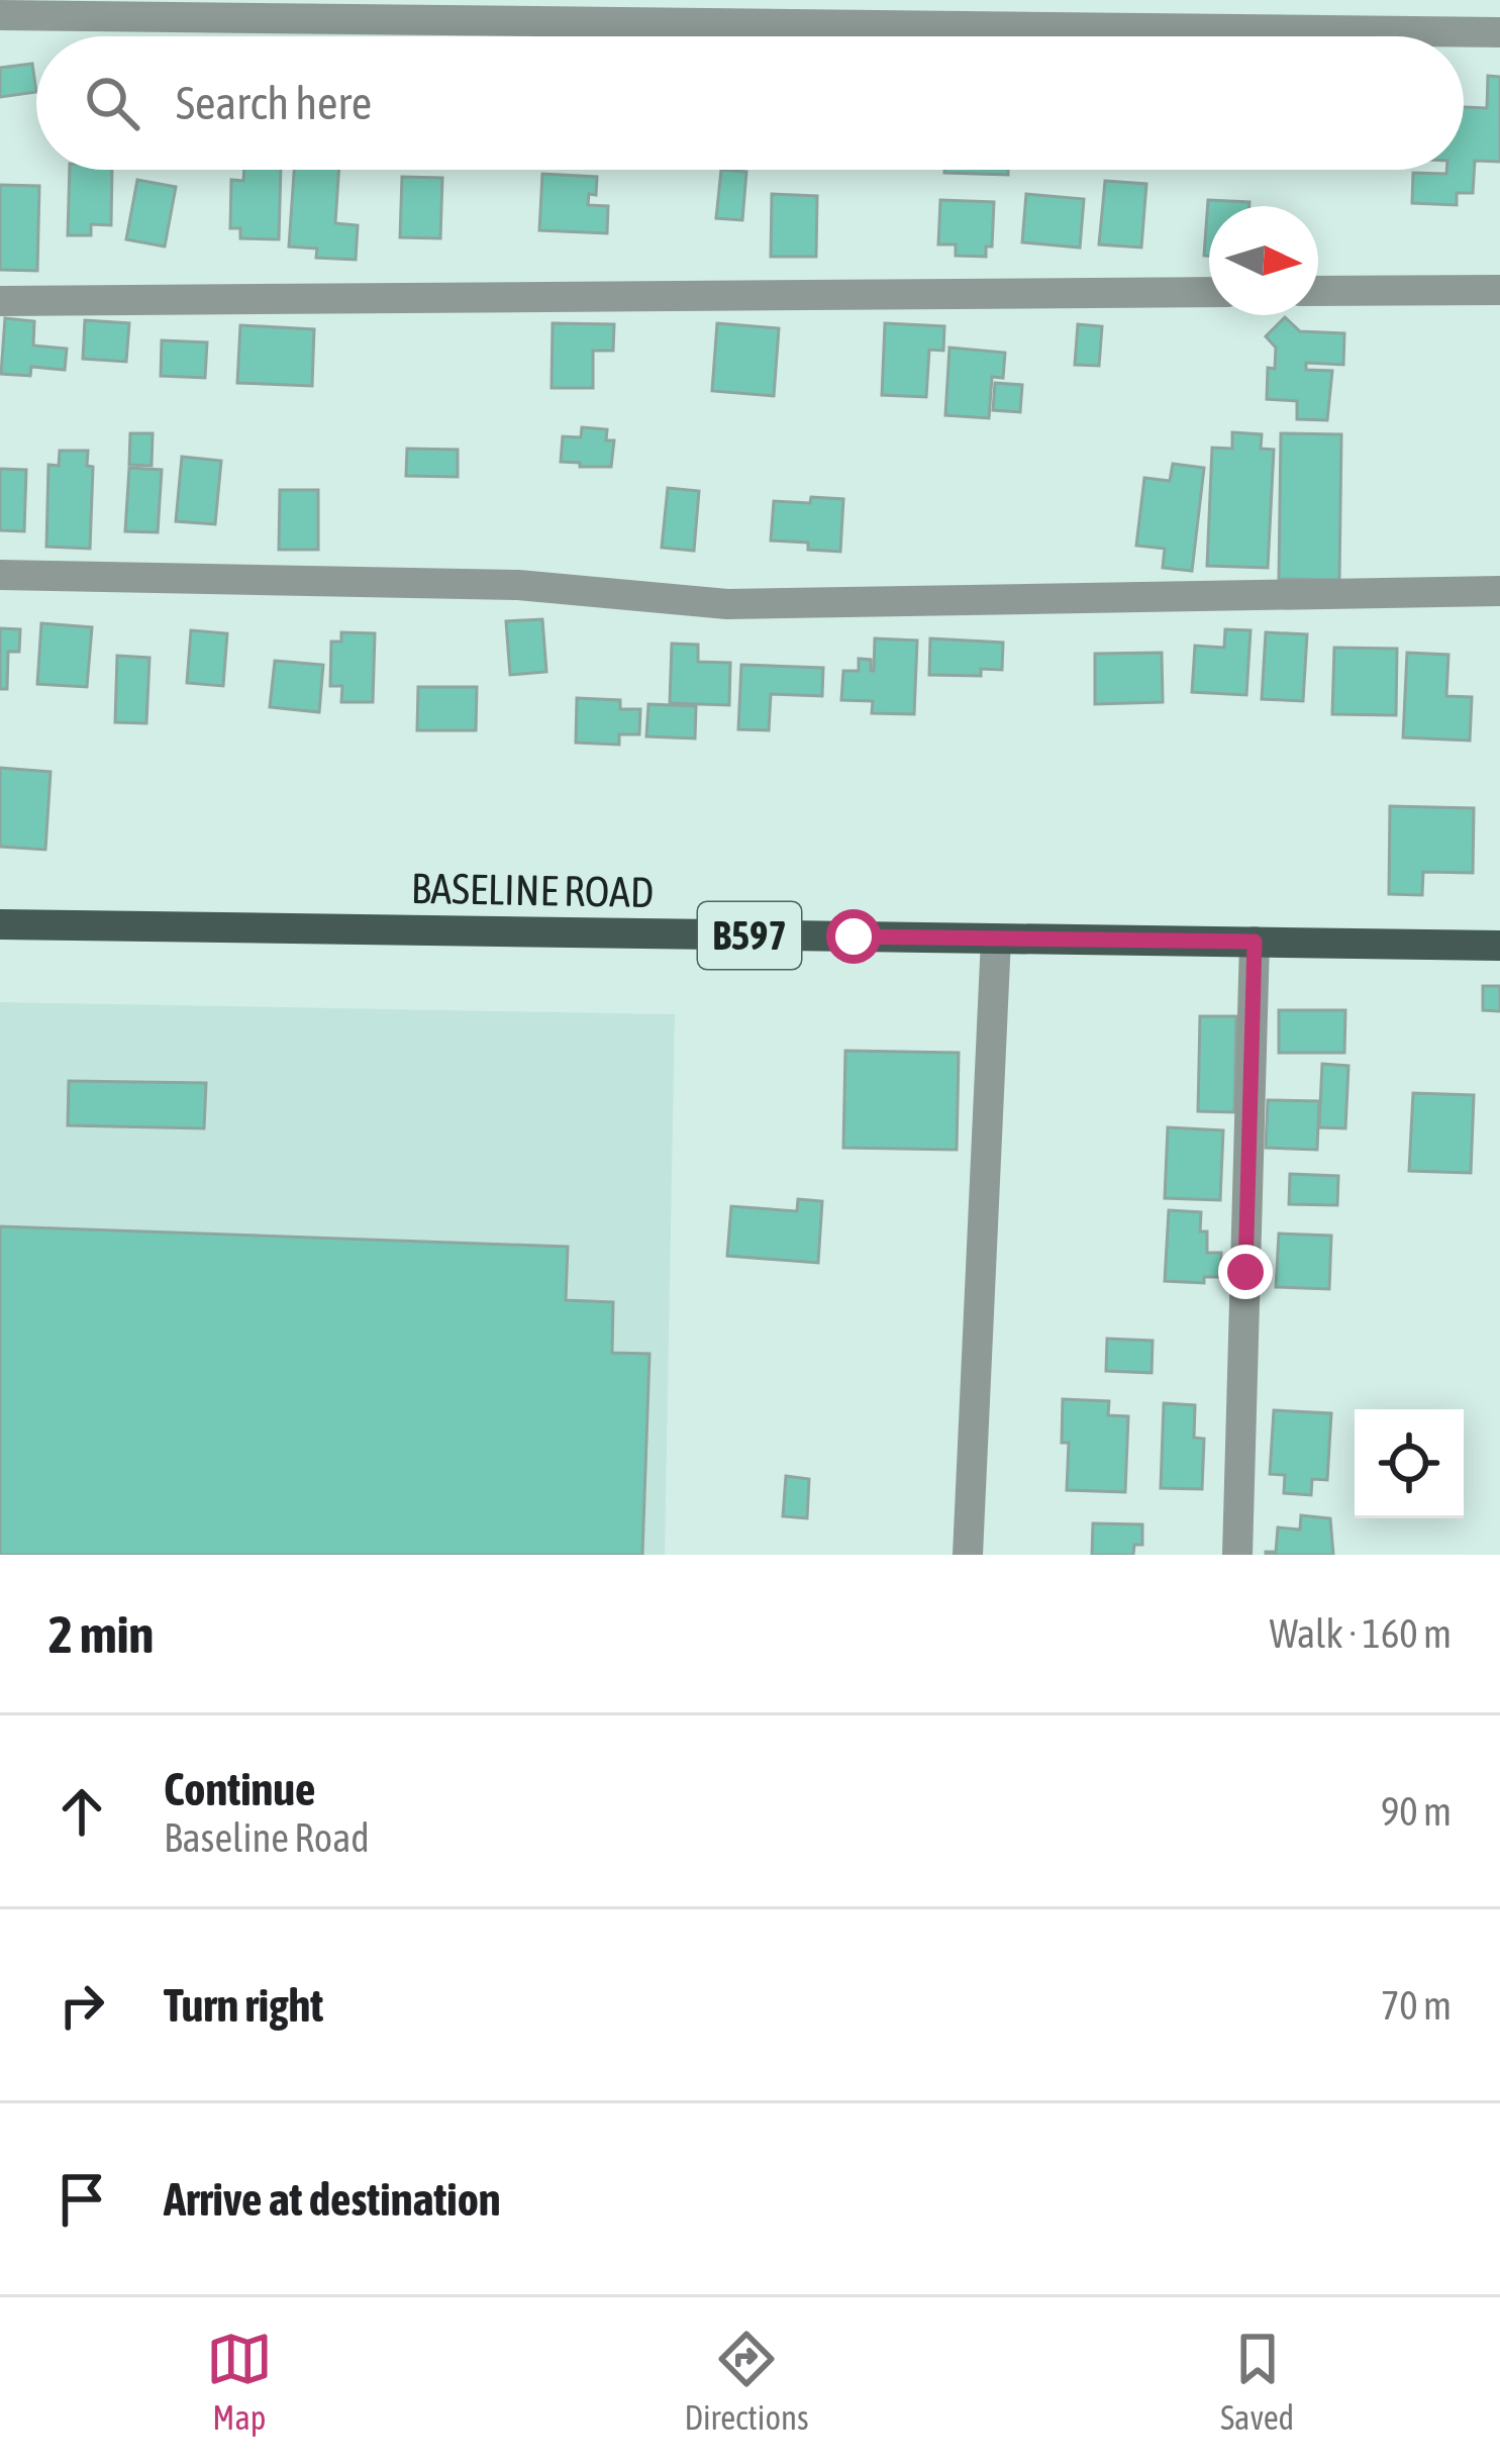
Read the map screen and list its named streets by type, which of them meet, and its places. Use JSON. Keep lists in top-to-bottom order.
{
  "streets": {
    "main road": ["BASELINE ROAD", "B597"]
  },
  "north": "right",
  "page": {
    "search": "Search here",
    "heading": ["2 min", "Walk · 160 m"],
    "list": [
      ["Continue", "Baseline Road", "90 m"],
      ["Turn right", "70 m"],
      "Arrive at destination"
    ],
    "nav": ["Map", "Directions", "Saved"]
  }
}
